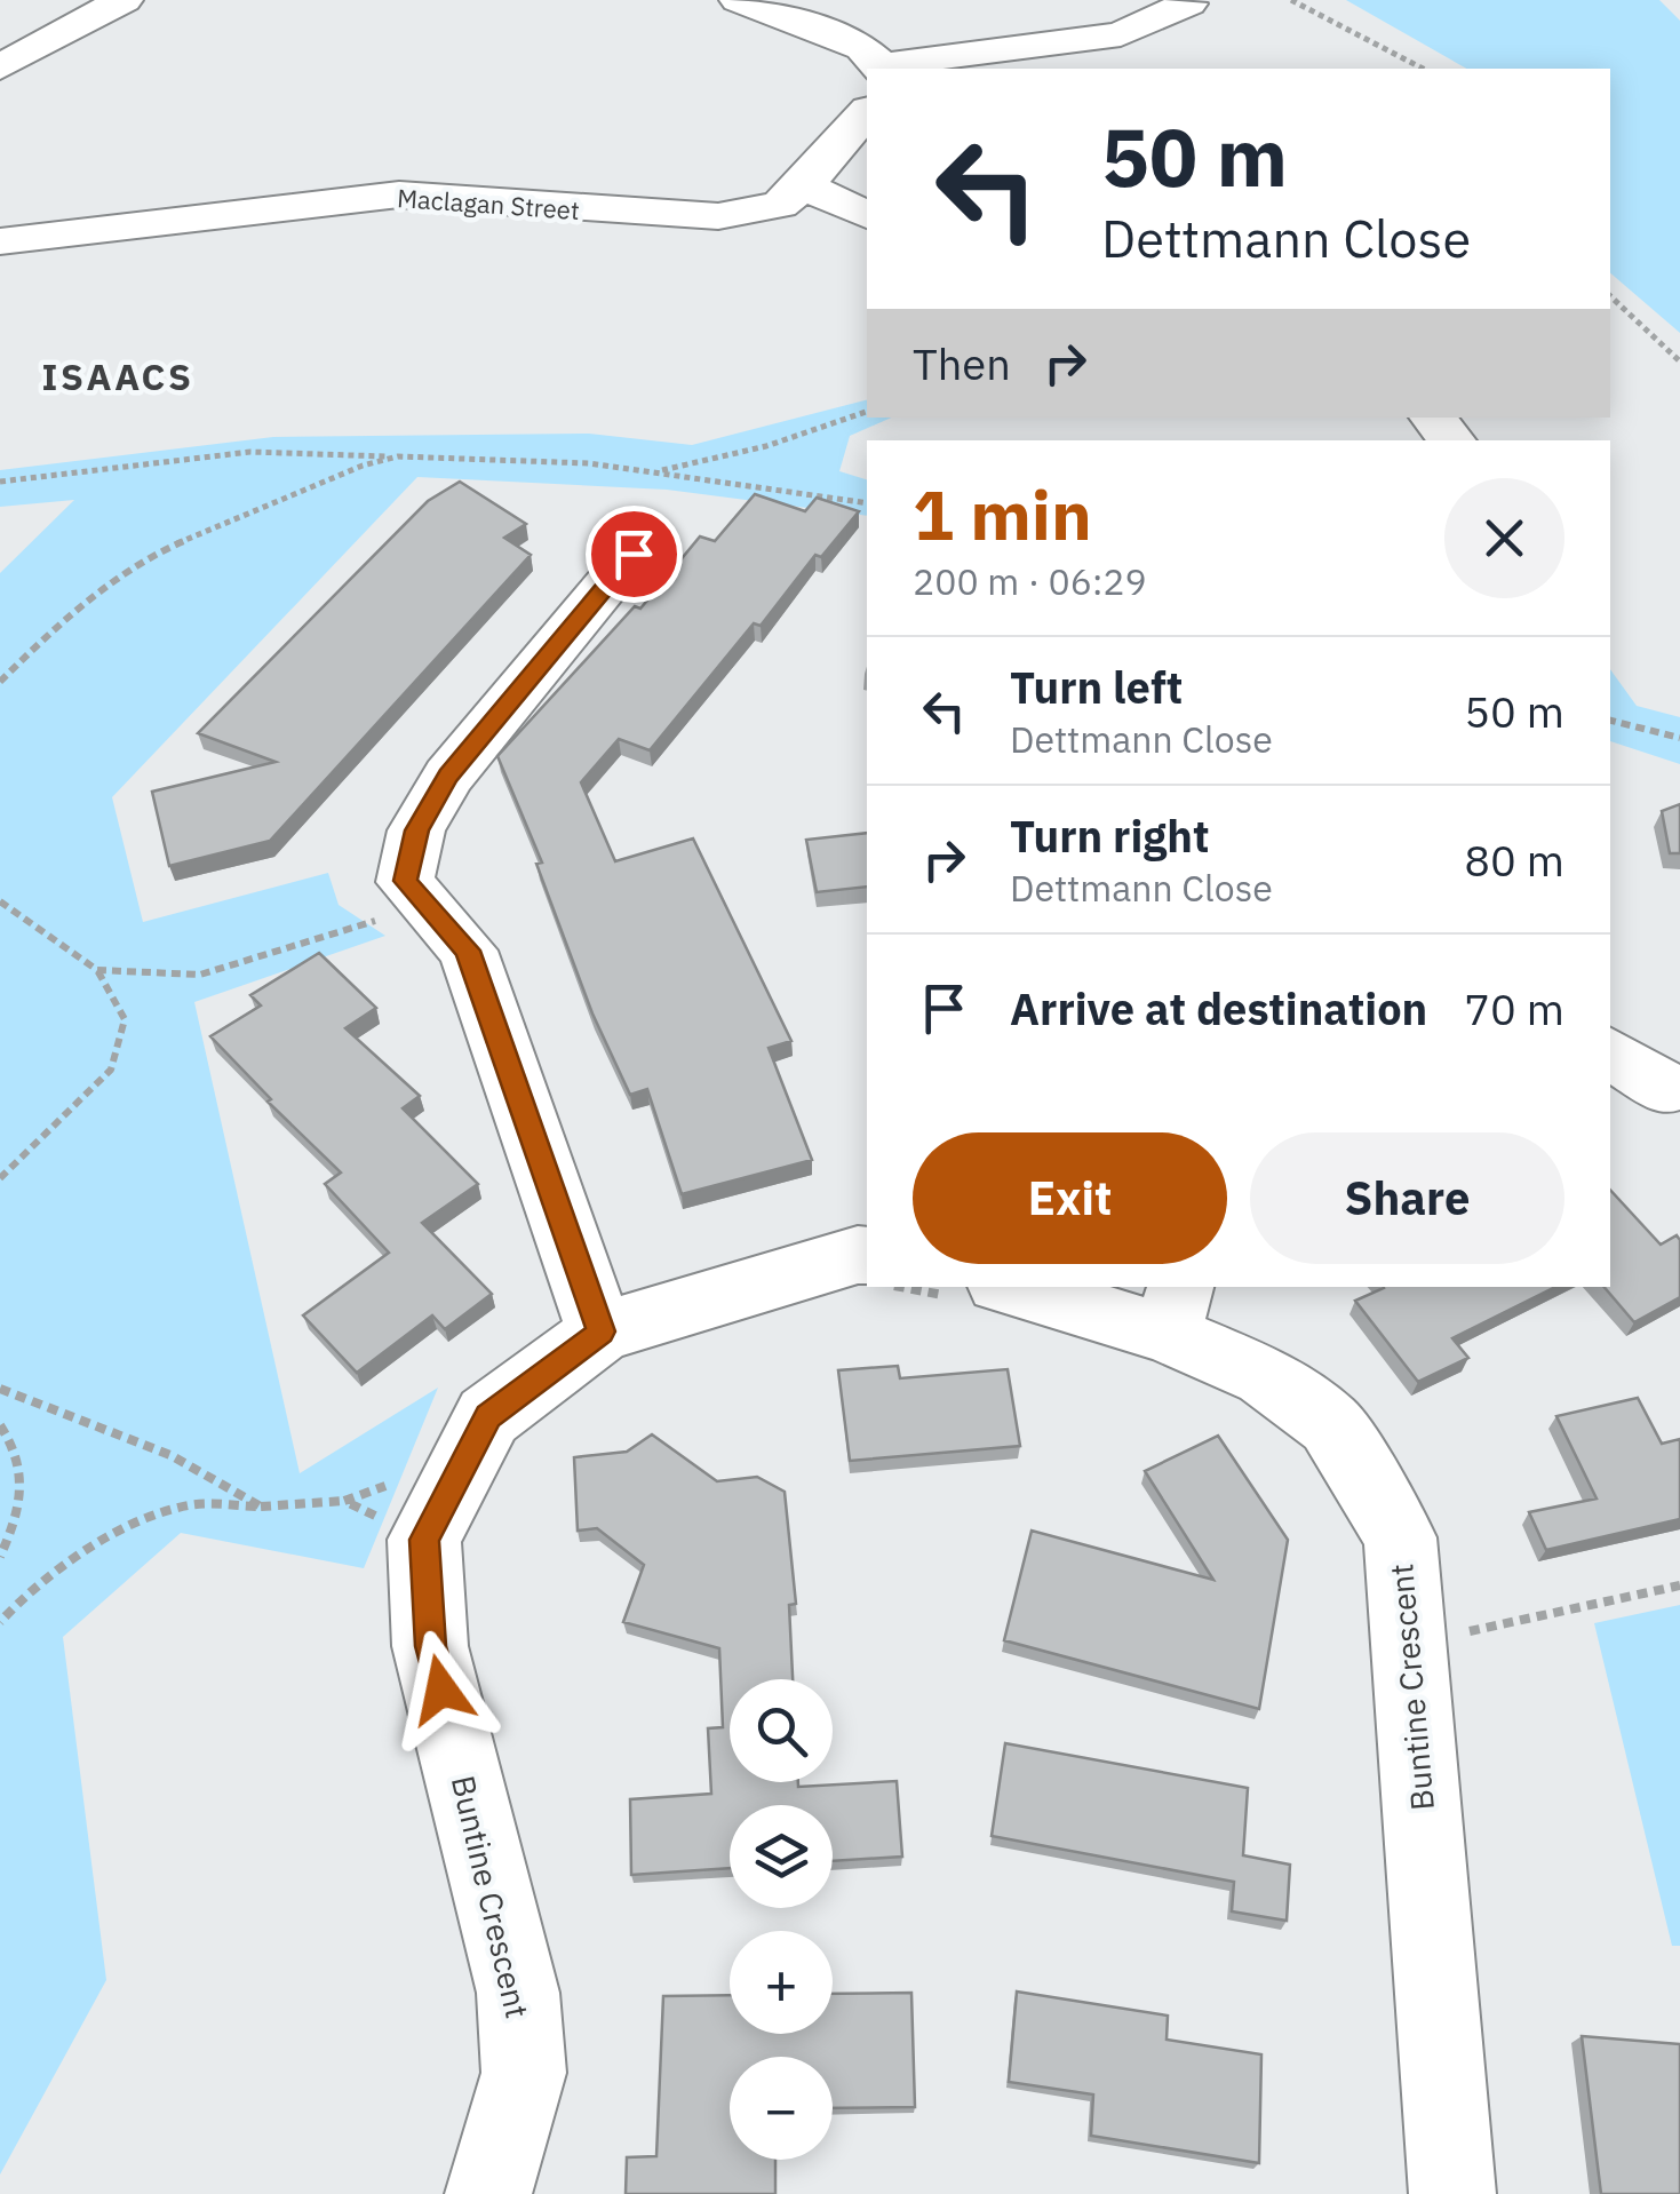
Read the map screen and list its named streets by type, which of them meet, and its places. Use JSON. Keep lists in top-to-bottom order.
{
  "streets": {
    "street": ["Maclagan Street", "Buntine Crescent"]
  },
  "districts": ["ISAACS"],
  "page": {
    "turn": ["50 m", "Dettmann Close"],
    "then": "Then",
    "heading": ["1 min", "200 m · 06:29"],
    "list": [
      {
        "name": "Turn left",
        "note": "Dettmann Close",
        "value": "50 m"
      },
      {
        "name": "Turn right",
        "note": "Dettmann Close",
        "value": "80 m"
      },
      {
        "name": "Arrive at destination",
        "value": "70 m"
      }
    ],
    "buttons": ["Exit", "Share"],
    "map_buttons": ["+", "−"]
  }
}
